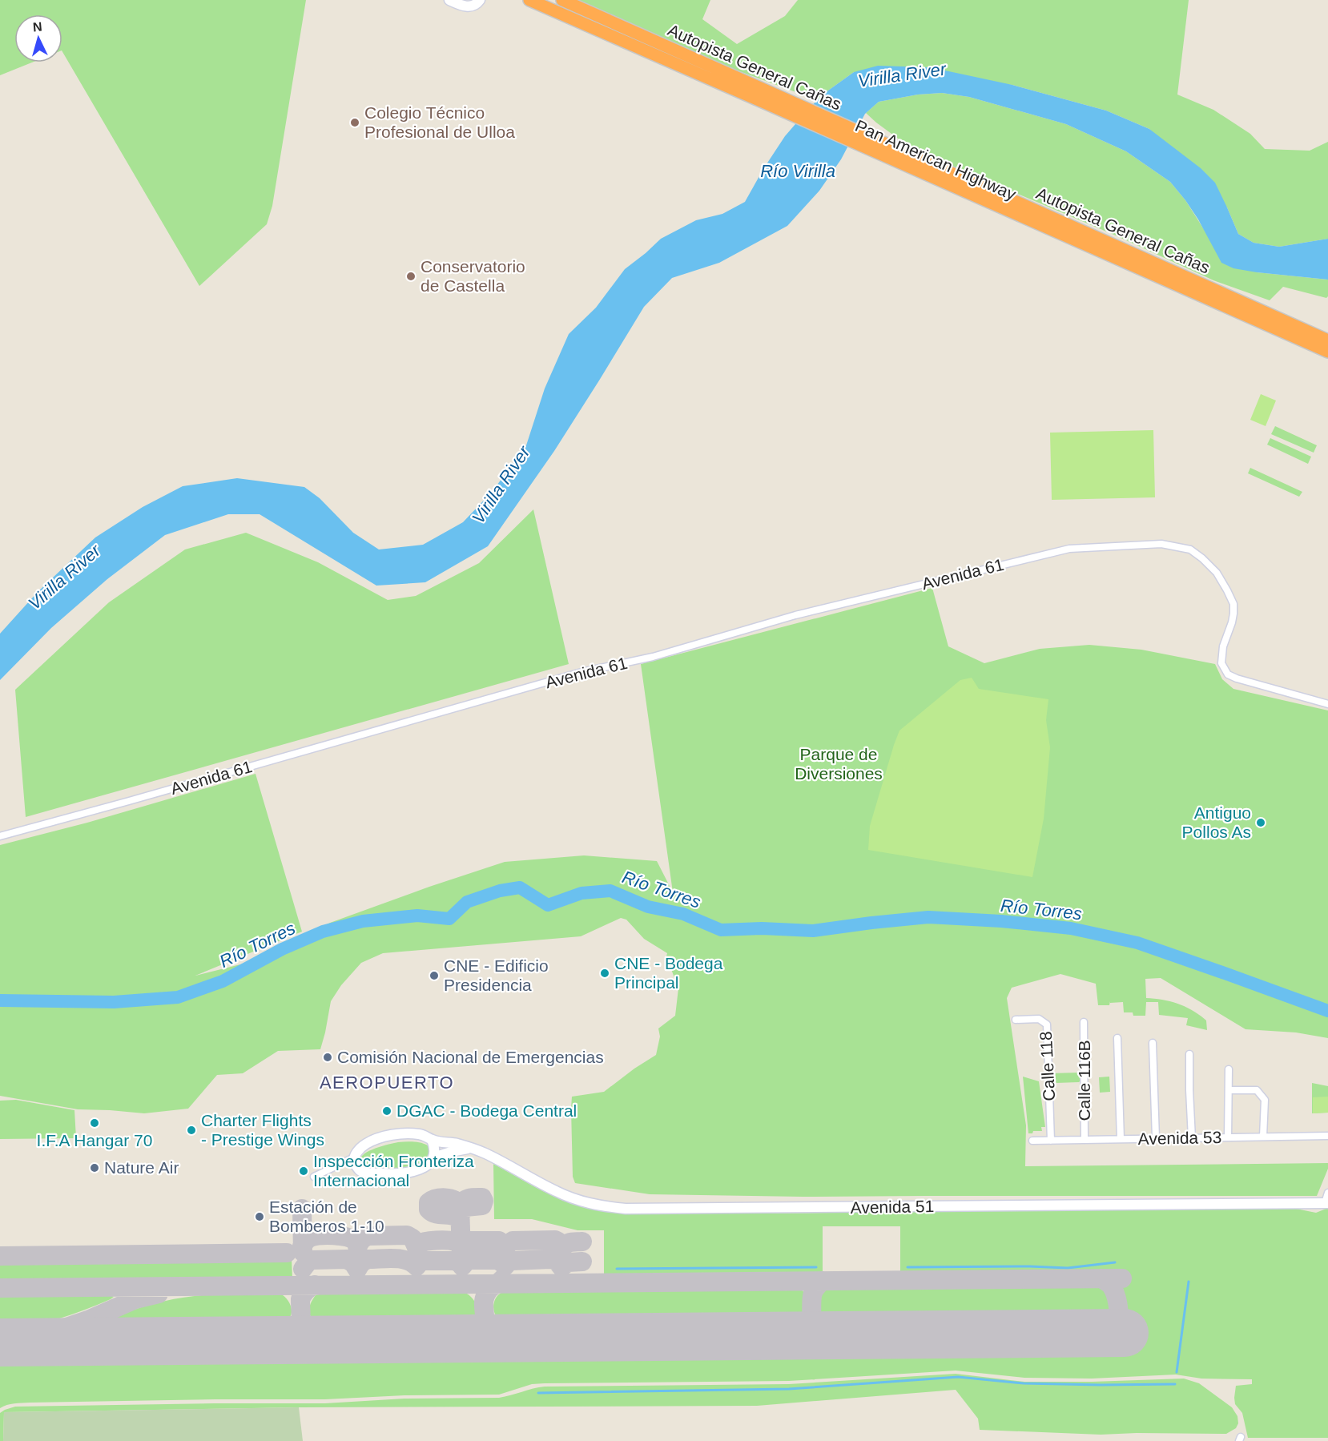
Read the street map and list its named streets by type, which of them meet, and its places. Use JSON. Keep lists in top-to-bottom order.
{
  "streets": {
    "highway": ["Autopista General Cañas", "Pan American Highway"],
    "main road": ["Avenida 51"],
    "street": [
      "Avenida 61",
      "Calle 118",
      "Calle 116B",
      "Avenida 53"
    ]
  },
  "crossings": [
    ["Autopista General Cañas", "Pan American Highway"],
    ["Calle 118", "Avenida 53"],
    ["Calle 116B", "Avenida 53"]
  ],
  "districts": ["AEROPUERTO"],
  "water": ["Virilla River", "Río Virilla", "Río Torres"],
  "parks": ["Parque de Diversiones"],
  "places": [
    "Colegio Técnico Profesional de Ulloa",
    "Conservatorio de Castella",
    "Antiguo Pollos As",
    "CNE - Bodega Principal",
    "CNE - Edificio Presidencia",
    "Comisión Nacional de Emergencias",
    "DGAC - Bodega Central",
    "I.F.A Hangar 70",
    "Charter Flights - Prestige Wings",
    "Nature Air",
    "Inspección Fronteriza Internacional",
    "Estación de Bomberos 1-10"
  ],
  "north": "top"
}
